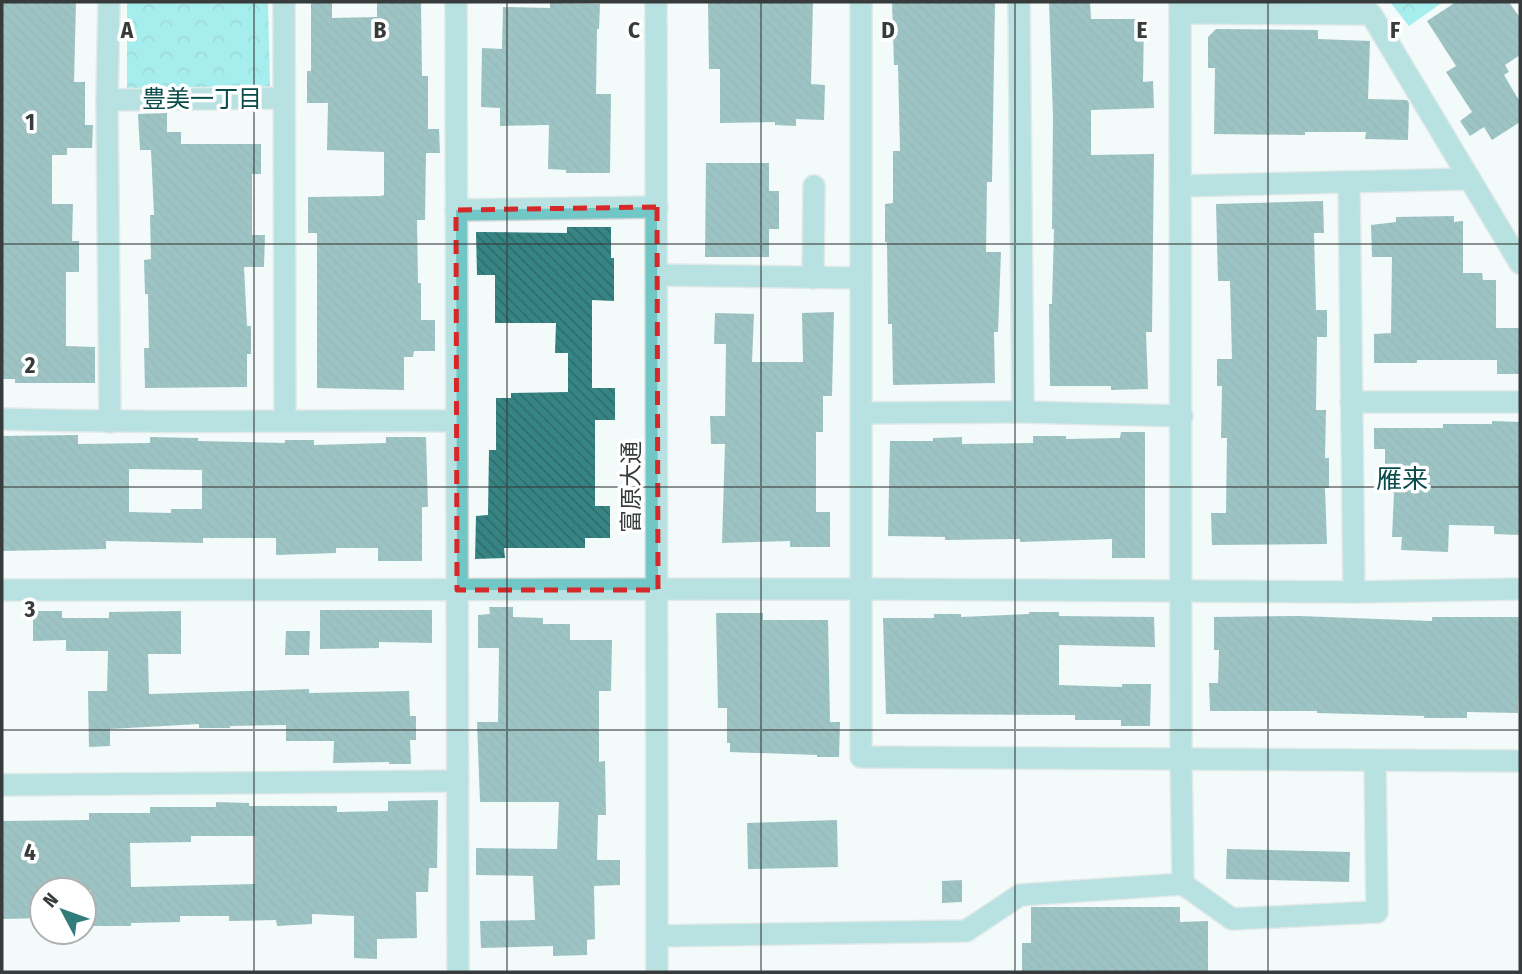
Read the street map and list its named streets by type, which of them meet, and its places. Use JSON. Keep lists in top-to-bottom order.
{
  "streets": {
    "street": ["富原大通"]
  },
  "districts": ["豊美一丁目", "雁来"],
  "north": "top left",
  "grid": {
    "columns": [
      "A",
      "B",
      "C",
      "D",
      "E",
      "F"
    ],
    "rows": [
      "1",
      "2",
      "3",
      "4"
    ]
  }
}
